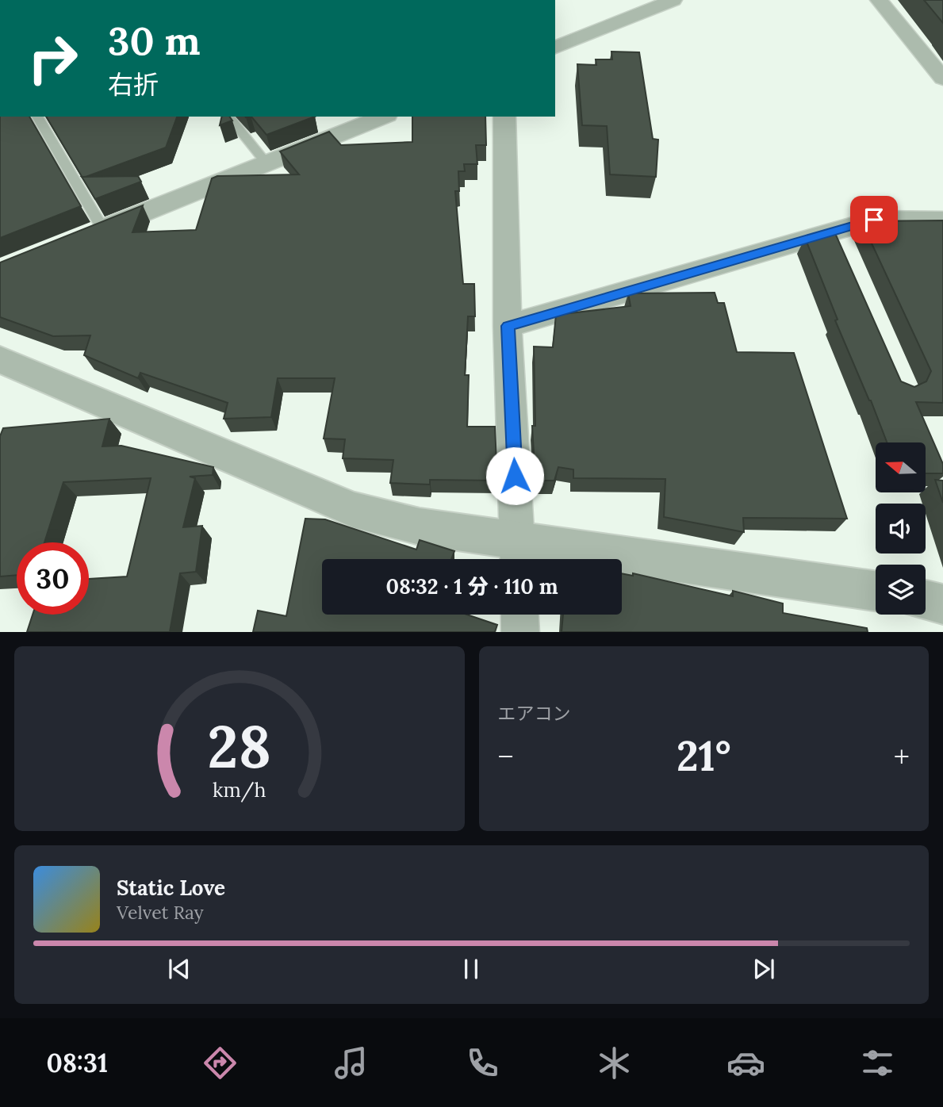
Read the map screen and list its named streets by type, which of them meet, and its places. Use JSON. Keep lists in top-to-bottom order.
{
  "north": "left",
  "page": {
    "turn": ["30 m", "右折"],
    "limit": "30",
    "trip": "08:32 · 1 分 · 110 m",
    "tile": "エアコン",
    "heat": ["−", "21°", "+"],
    "song": ["Static Love", "Velvet Ray"],
    "tabs": "08:31",
    "gauge": ["28", "km/h"]
  }
}
